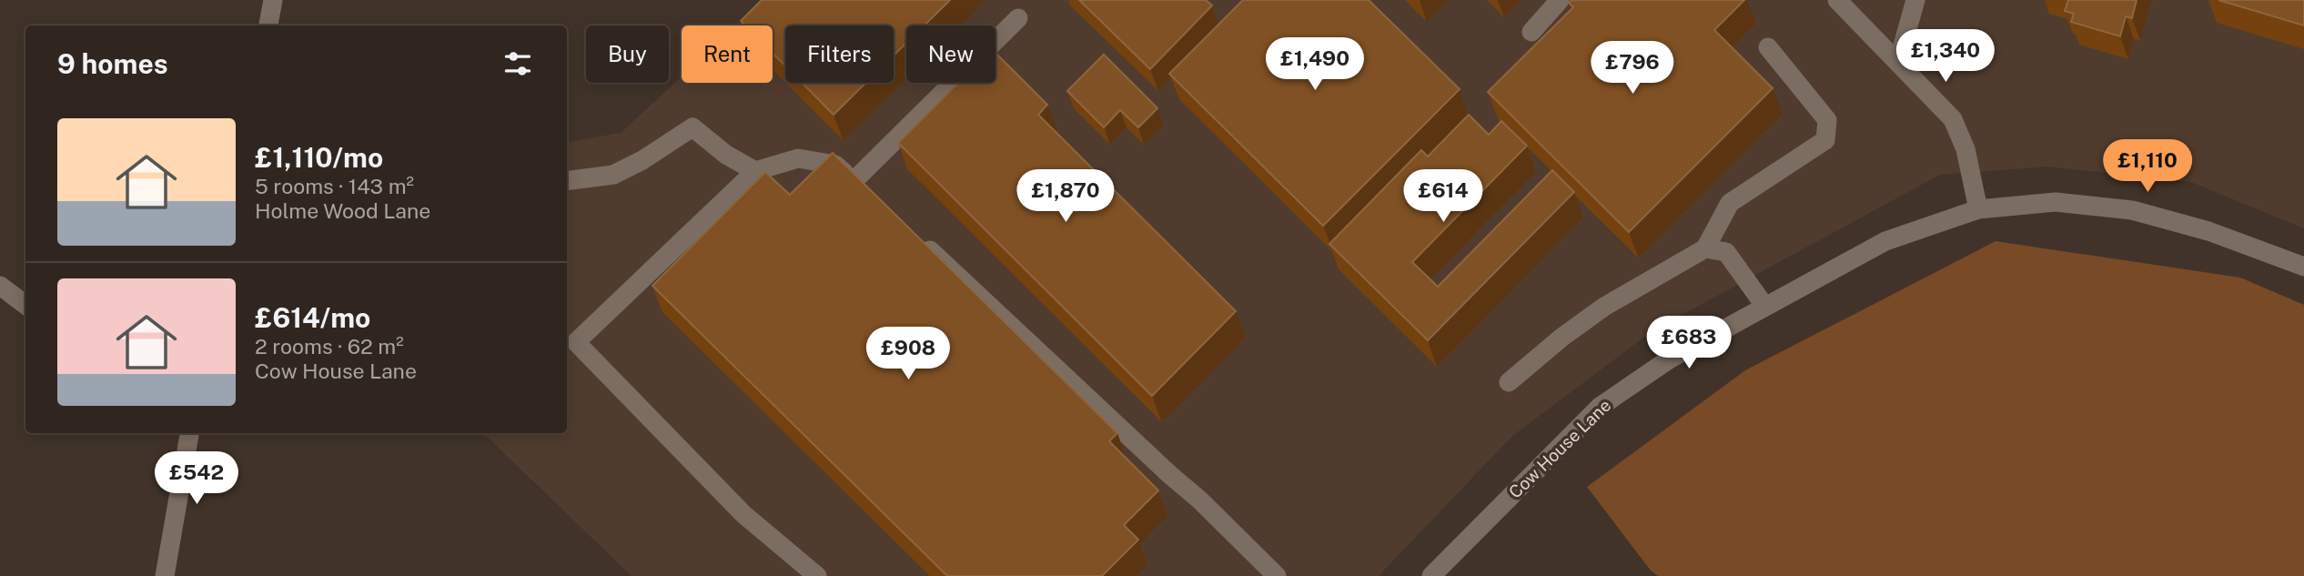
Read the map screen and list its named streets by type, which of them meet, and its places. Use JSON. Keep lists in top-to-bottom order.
{
  "streets": {
    "street": ["Cow House Lane"]
  },
  "page": {
    "chip": [
      "Buy",
      "Rent",
      "Filters",
      "New"
    ],
    "heading": "9 homes",
    "price": [
      "£1,340",
      "£1,490",
      "£796",
      "£1,110",
      "£1,870",
      "£614",
      "£683",
      "£908",
      "£542"
    ],
    "list": [
      {
        "name": "£1,110/mo",
        "note": "5 rooms · 143 m² · Holme Wood Lane"
      },
      {
        "name": "£614/mo",
        "note": "2 rooms · 62 m² · Cow House Lane"
      }
    ]
  }
}
